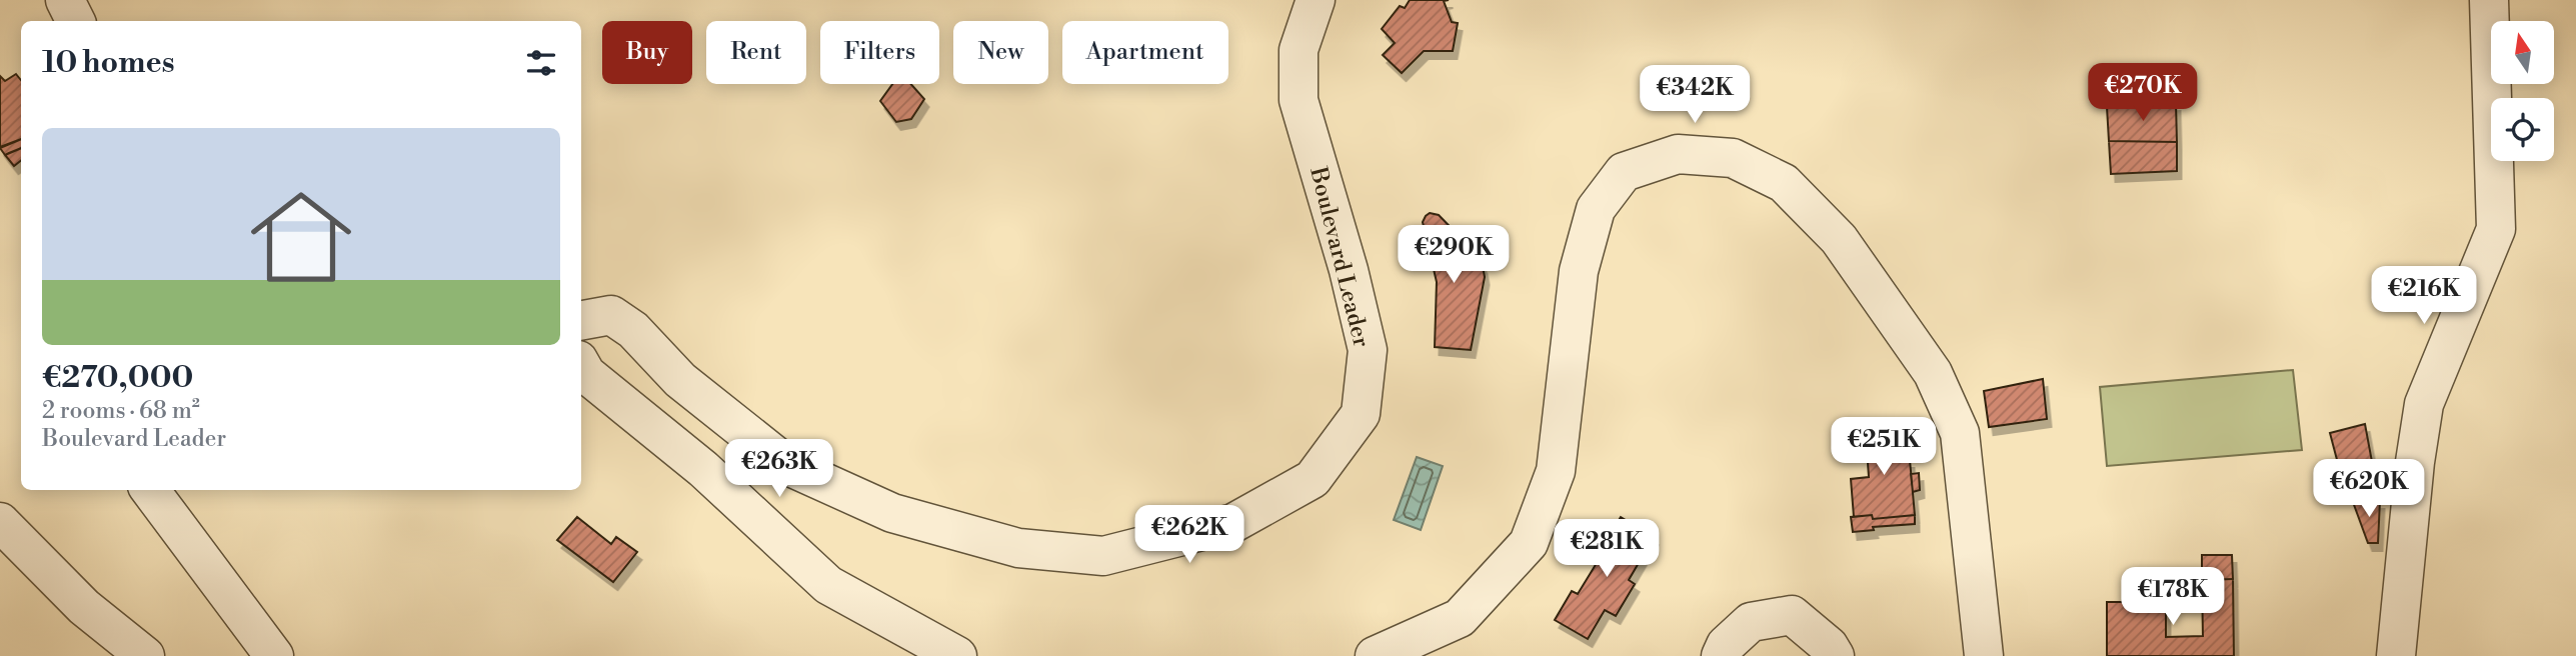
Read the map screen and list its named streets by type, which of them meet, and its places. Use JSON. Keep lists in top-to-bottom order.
{
  "streets": {
    "street": ["Boulevard Leader"]
  },
  "north": "top",
  "page": {
    "chip": [
      "Buy",
      "Rent",
      "Filters",
      "New",
      "Apartment"
    ],
    "heading": "10 homes",
    "price": [
      "€270K",
      "€342K",
      "€290K",
      "€216K",
      "€251K",
      "€263K",
      "€620K",
      "€262K",
      "€281K",
      "€178K"
    ],
    "list": [
      {
        "name": "€270,000",
        "note": "2 rooms · 68 m² · Boulevard Leader"
      }
    ]
  }
}
